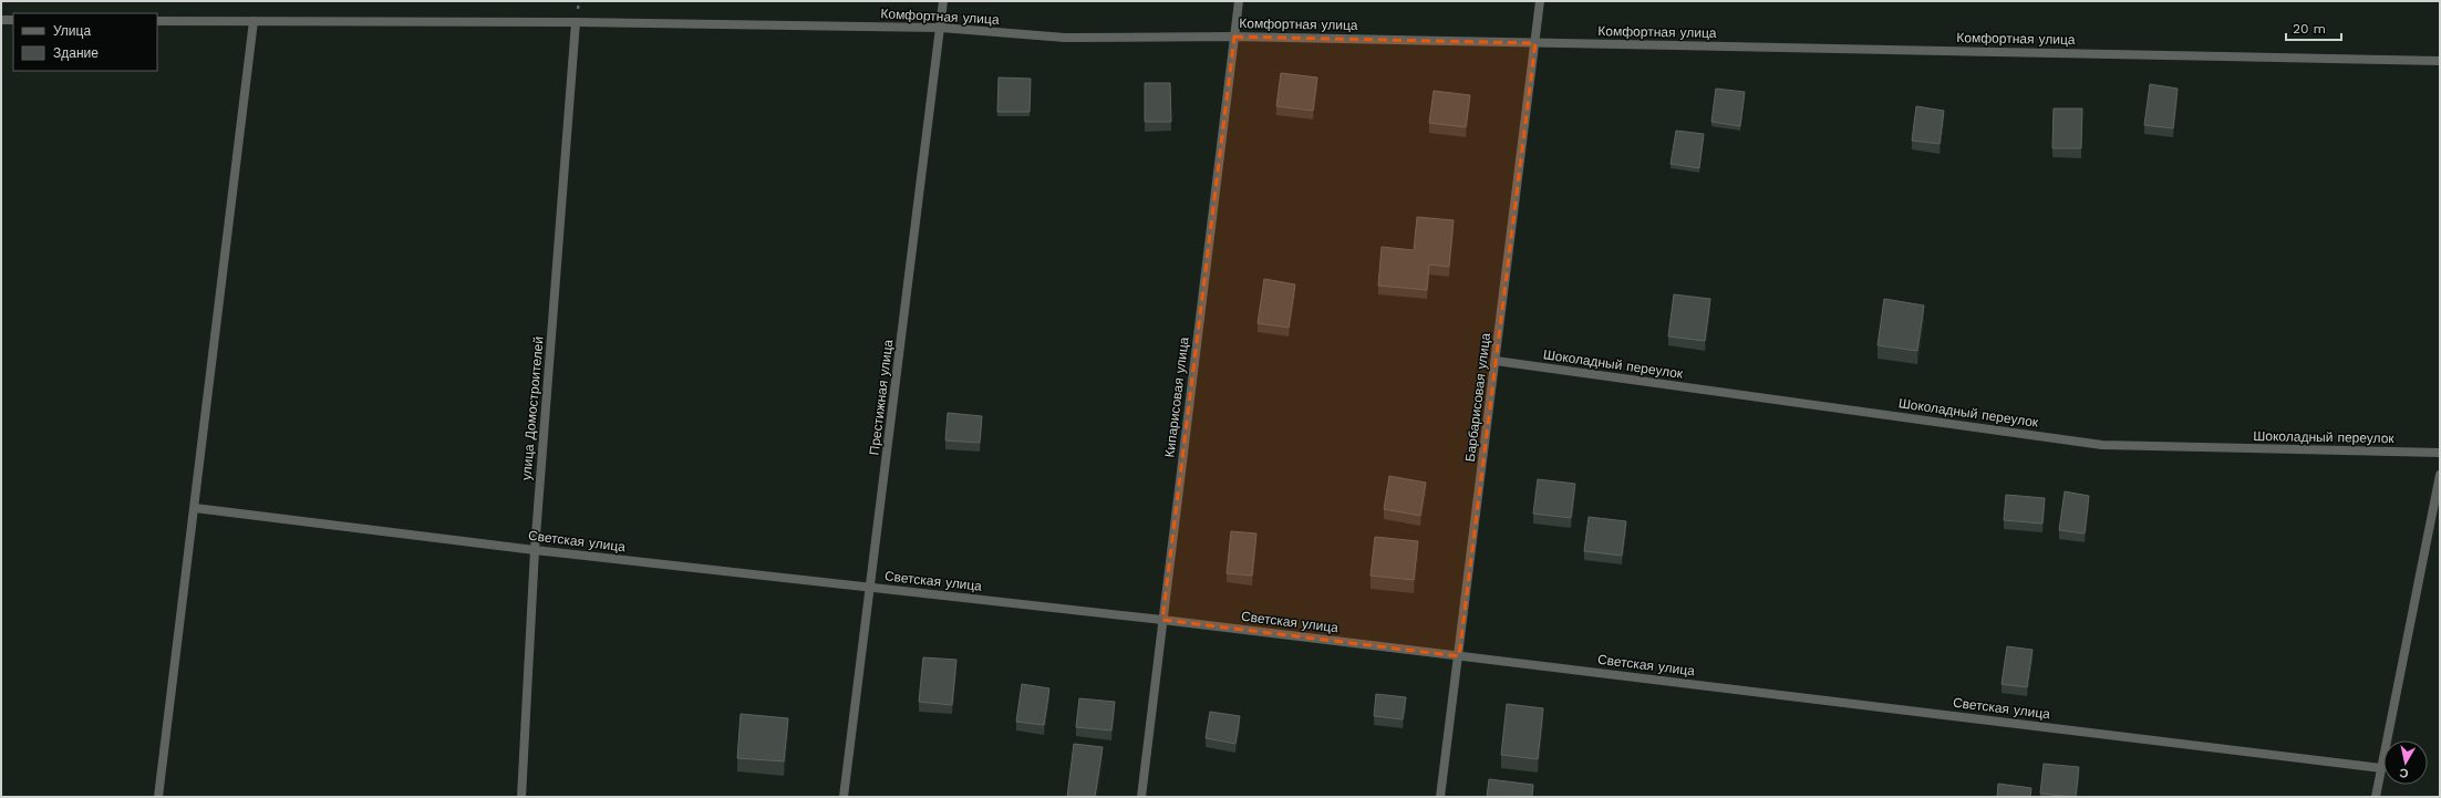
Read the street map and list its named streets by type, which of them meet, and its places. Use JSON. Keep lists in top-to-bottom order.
{
  "streets": {
    "street": [
      "Комфортная улица",
      "Шоколадный переулок",
      "Престижная улица",
      "Кипарисовая улица",
      "Барбарисовая улица",
      "улица Домостроителей",
      "Светская улица"
    ]
  },
  "crossings": [
    ["Комфортная улица", "Престижная улица"],
    ["Комфортная улица", "Кипарисовая улица"],
    ["Комфортная улица", "Барбарисовая улица"],
    ["Комфортная улица", "улица Домостроителей"],
    ["Шоколадный переулок", "Барбарисовая улица"],
    ["Престижная улица", "Светская улица"],
    ["Кипарисовая улица", "Светская улица"],
    ["Барбарисовая улица", "Светская улица"],
    ["улица Домостроителей", "Светская улица"]
  ],
  "legend": ["Улица", "Здание"],
  "scale_bar": "20 m",
  "north": "bottom"
}
